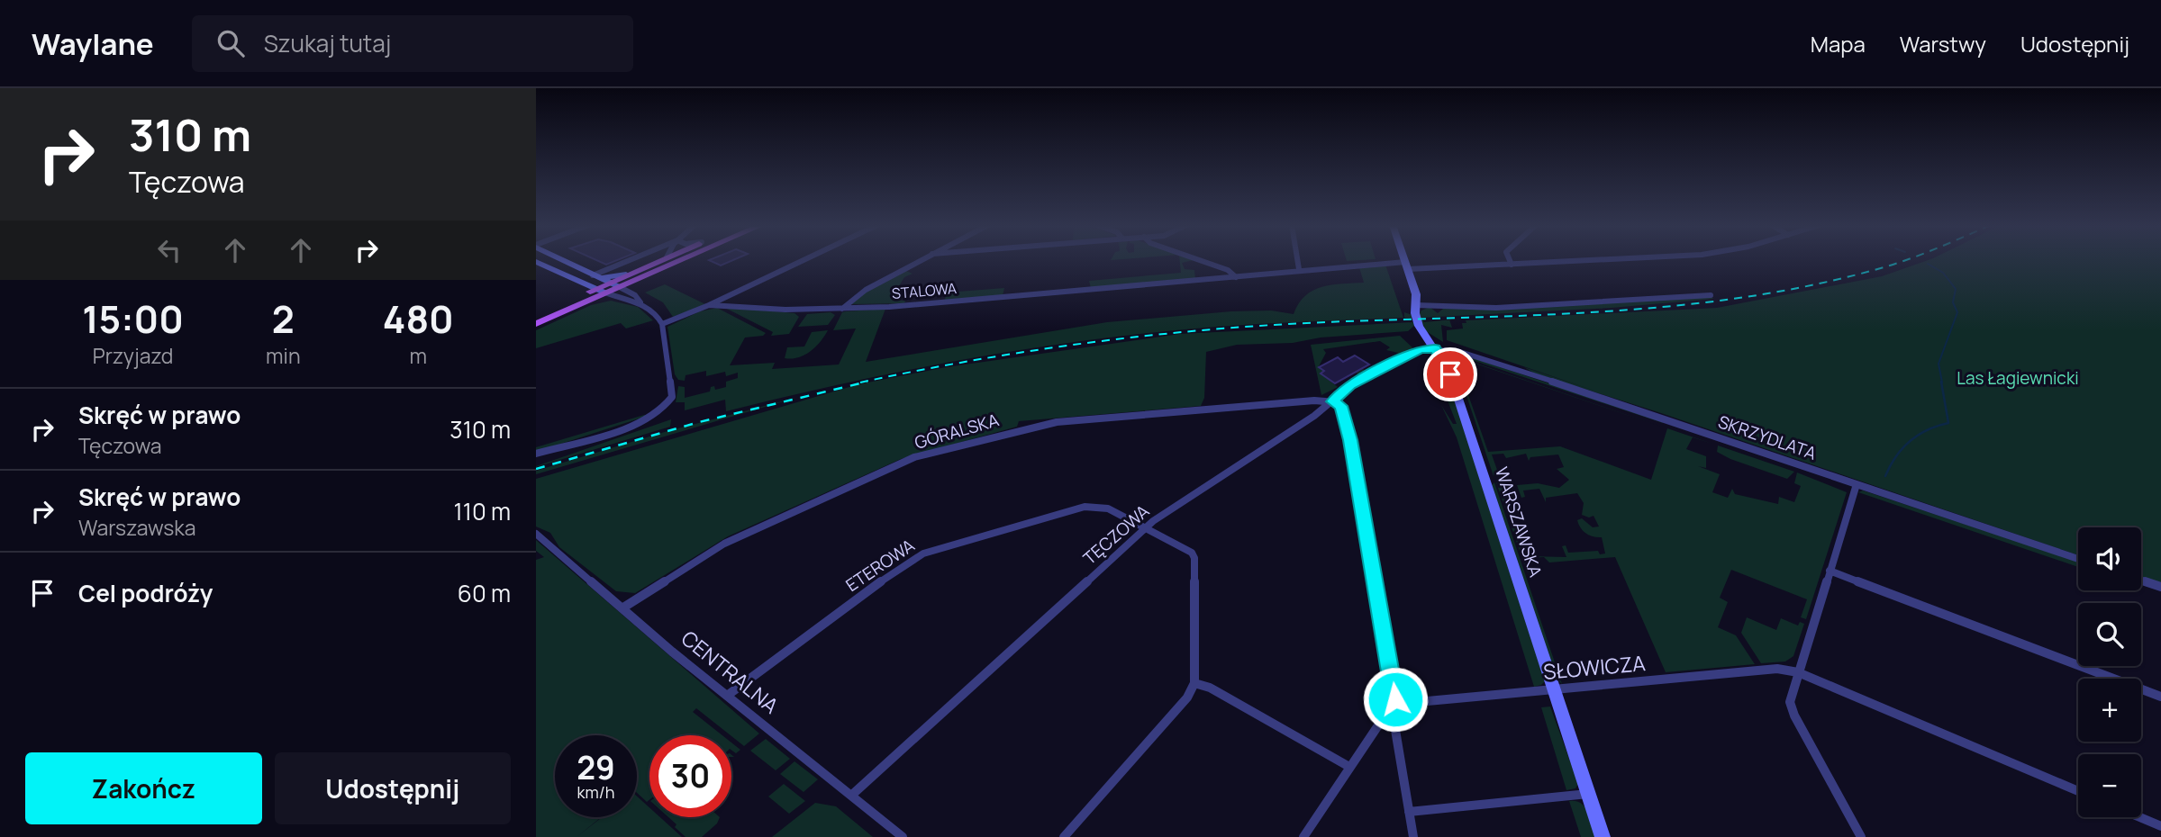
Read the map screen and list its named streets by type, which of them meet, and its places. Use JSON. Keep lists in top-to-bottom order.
{
  "streets": {
    "street": [
      "STALOWA",
      "GÓRALSKA",
      "SKRZYDLATA",
      "WARSZAWSKA",
      "TĘCZOWA",
      "ETEROWA",
      "SŁOWICZA",
      "CENTRALNA"
    ]
  },
  "crossings": [
    ["STALOWA", "WARSZAWSKA"],
    ["GÓRALSKA", "TĘCZOWA"],
    ["GÓRALSKA", "CENTRALNA"],
    ["SKRZYDLATA", "WARSZAWSKA"],
    ["SKRZYDLATA", "TĘCZOWA"],
    ["WARSZAWSKA", "TĘCZOWA"],
    ["WARSZAWSKA", "SŁOWICZA"],
    ["TĘCZOWA", "ETEROWA"],
    ["TĘCZOWA", "CENTRALNA"],
    ["ETEROWA", "CENTRALNA"]
  ],
  "parks": ["Las Łagiewnicki"],
  "page": {
    "header": "Waylane",
    "search": "Szukaj tutaj",
    "nav": ["Mapa", "Warstwy", "Udostępnij"],
    "turn": ["310 m", "Tęczowa"],
    "eta": [
      "15:00",
      "Przyjazd",
      "2",
      "min",
      "480",
      "m"
    ],
    "list": [
      {
        "name": "Skręć w prawo",
        "note": "Tęczowa",
        "value": "310 m"
      },
      {
        "name": "Skręć w prawo",
        "note": "Warszawska",
        "value": "110 m"
      },
      {
        "name": "Cel podróży",
        "value": "60 m"
      }
    ],
    "map_buttons": ["+", "−"],
    "speed": "29 km/h",
    "limit": "30",
    "buttons": ["Zakończ", "Udostępnij"]
  }
}
